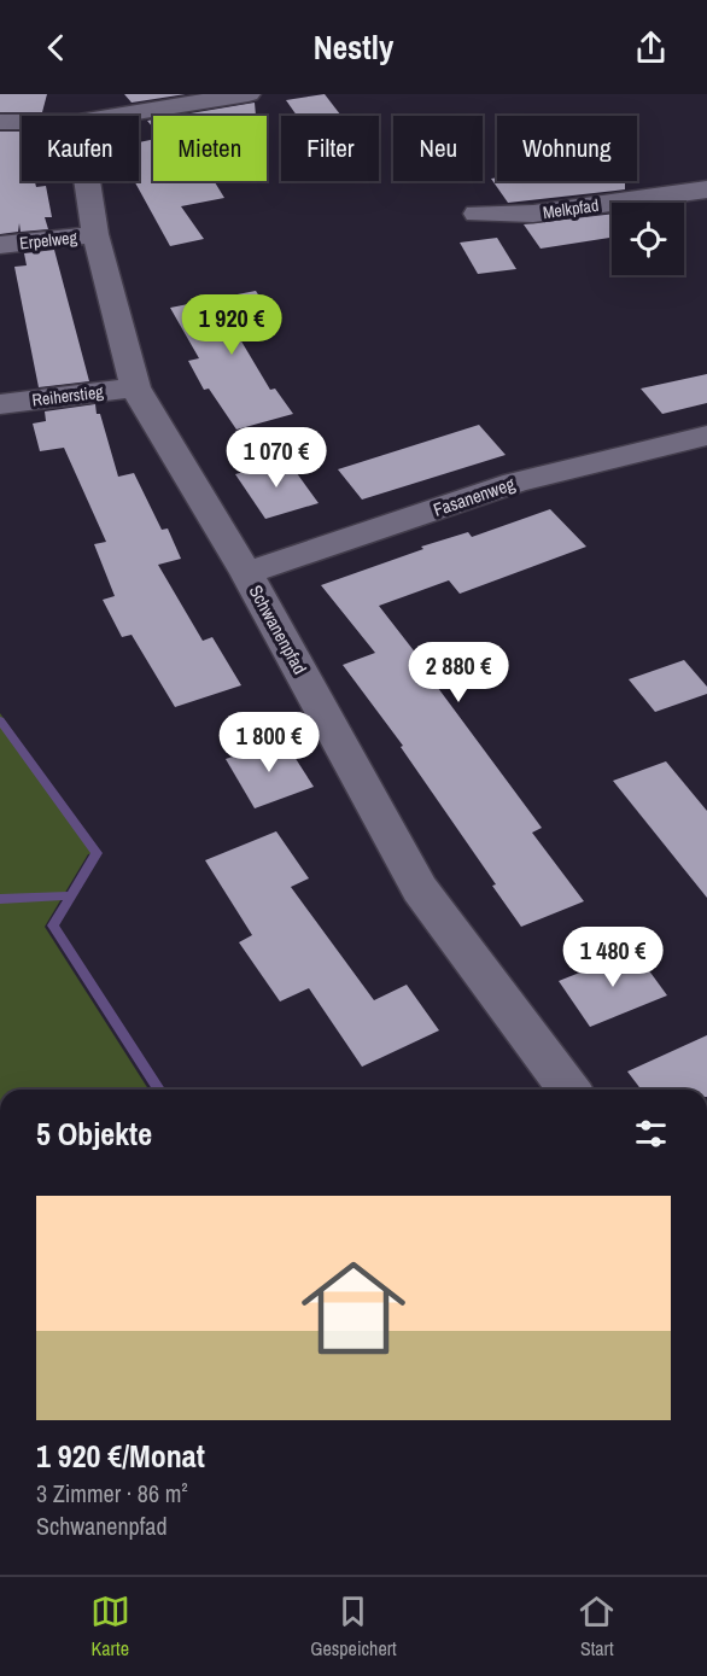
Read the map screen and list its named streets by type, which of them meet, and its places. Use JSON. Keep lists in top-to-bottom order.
{
  "streets": {
    "street": [
      "Melkpfad",
      "Erpelweg",
      "Reiherstieg",
      "Fasanenweg",
      "Schwanenpfad"
    ]
  },
  "crossings": [
    ["Erpelweg", "Schwanenpfad"],
    ["Reiherstieg", "Schwanenpfad"],
    ["Fasanenweg", "Schwanenpfad"]
  ],
  "page": {
    "header": "Nestly",
    "chip": [
      "Kaufen",
      "Mieten",
      "Filter",
      "Neu",
      "Wohnung"
    ],
    "price": [
      "1 920 €",
      "1 070 €",
      "2 880 €",
      "1 800 €",
      "1 480 €"
    ],
    "heading": "5 Objekte",
    "list": [
      {
        "name": "1 920 €/Monat",
        "note": "3 Zimmer · 86 m² · Schwanenpfad"
      }
    ],
    "tabs": ["Karte", "Gespeichert", "Start"]
  }
}
